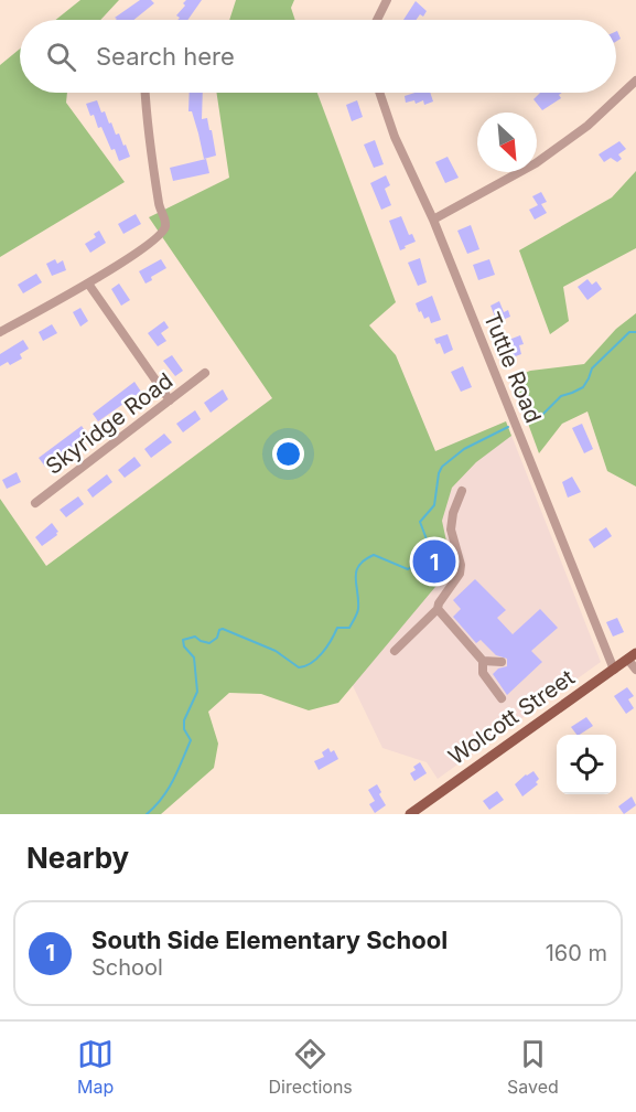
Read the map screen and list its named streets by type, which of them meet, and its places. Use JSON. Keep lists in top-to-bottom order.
{
  "streets": {
    "main road": ["Wolcott Street"],
    "street": ["Tuttle Road", "Skyridge Road"]
  },
  "crossings": [
    ["Tuttle Road", "Wolcott Street"]
  ],
  "north": "bottom right",
  "page": {
    "search": "Search here",
    "pins": "1",
    "heading": "Nearby",
    "list": [
      {
        "mark": "1",
        "name": "South Side Elementary School",
        "note": "School",
        "value": "160 m"
      }
    ],
    "nav": ["Map", "Directions", "Saved"]
  }
}
